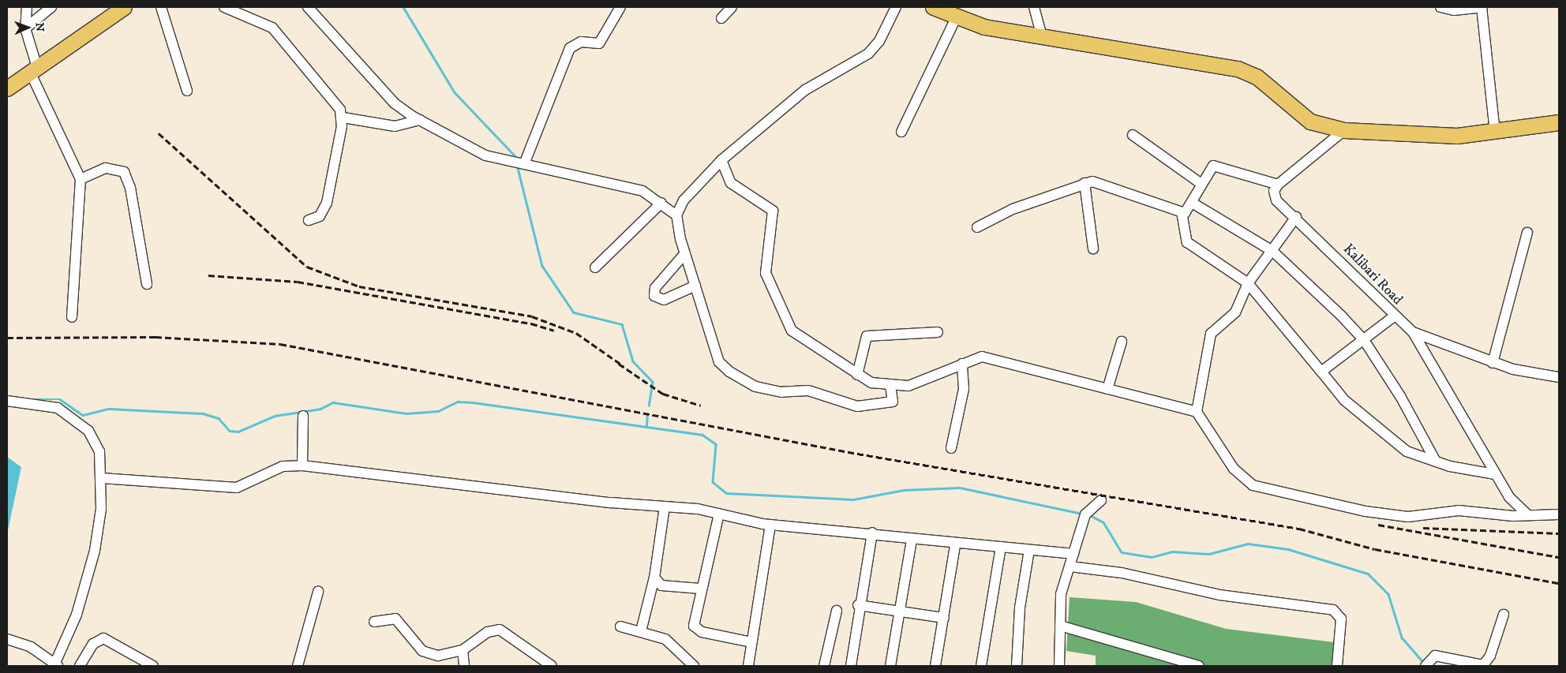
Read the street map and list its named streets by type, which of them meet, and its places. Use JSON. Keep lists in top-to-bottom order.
{
  "streets": {
    "street": ["Kalibari Road"]
  },
  "north": "right"
}
